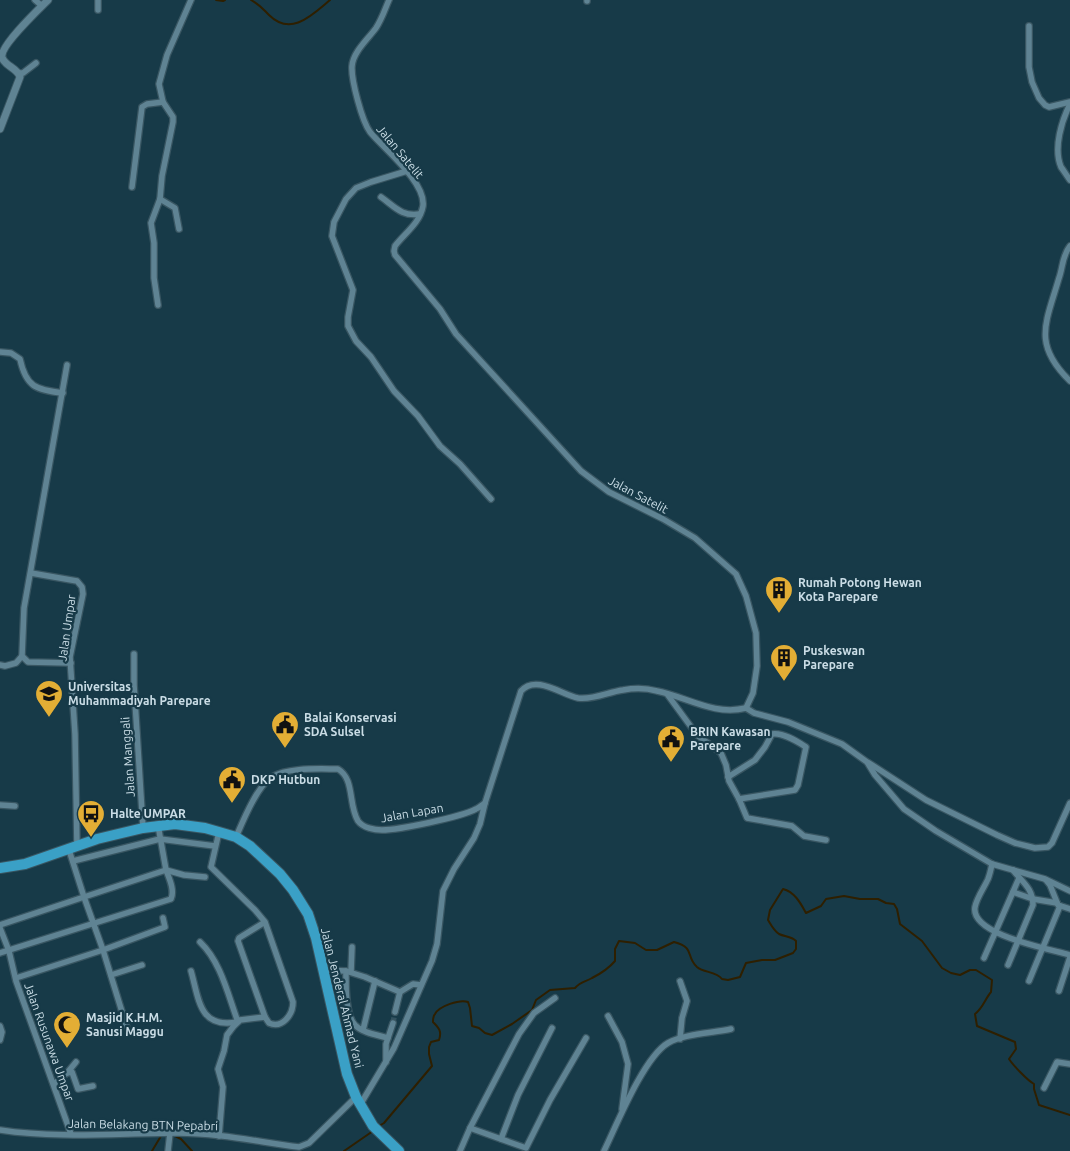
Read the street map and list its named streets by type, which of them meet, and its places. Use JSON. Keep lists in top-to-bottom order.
{
  "streets": {
    "highway": ["Jalan Jenderal Ahmad Yani"],
    "street": [
      "Jalan Satelit",
      "Jalan Umpar",
      "Jalan Manggali",
      "Jalan Lapan",
      "Jalan Rusunawa Umpar",
      "Jalan Belakang BTN Pepabri"
    ]
  },
  "crossings": [
    ["Jalan Umpar", "Jalan Jenderal Ahmad Yani"],
    ["Jalan Manggali", "Jalan Jenderal Ahmad Yani"],
    ["Jalan Lapan", "Jalan Jenderal Ahmad Yani"],
    ["Jalan Lapan", "Jalan Belakang BTN Pepabri"],
    ["Jalan Jenderal Ahmad Yani", "Jalan Belakang BTN Pepabri"],
    ["Jalan Rusunawa Umpar", "Jalan Belakang BTN Pepabri"]
  ],
  "places": {
    "building": ["Rumah Potong Hewan Kota Parepare", "Puskeswan Parepare"],
    "school or university": ["Universitas Muhammadiyah Parepare"],
    "public building": ["Balai Konservasi SDA Sulsel", "BRIN Kawasan Parepare", "DKP Hutbun"],
    "bus stop": ["Halte UMPAR"],
    "mosque": ["Masjid K.H.M. Sanusi Maggu"]
  }
}
